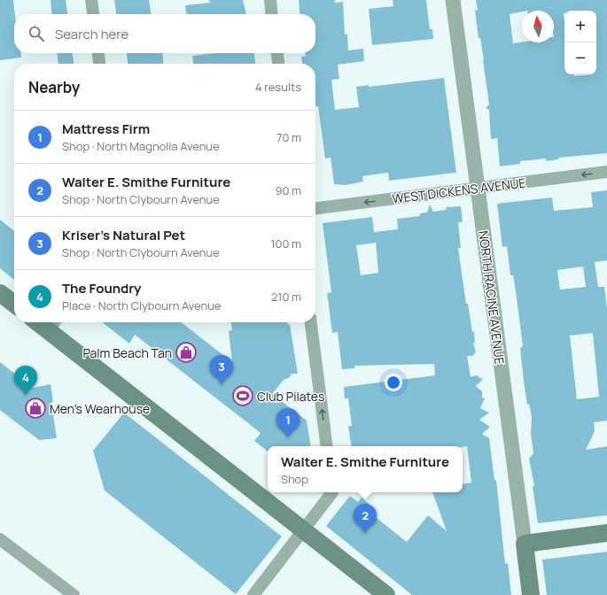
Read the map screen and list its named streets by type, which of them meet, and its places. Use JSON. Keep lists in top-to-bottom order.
{
  "streets": {
    "main road": ["NORTH RACINE AVENUE"],
    "street": ["WEST DICKENS AVENUE"]
  },
  "crossings": [
    ["WEST DICKENS AVENUE", "NORTH RACINE AVENUE"]
  ],
  "one_way": ["WEST DICKENS AVENUE"],
  "places": {
    "shop": ["Palm Beach Tan", "Men's Wearhouse"],
    "sports": ["Club Pilates"]
  },
  "north": "top",
  "page": {
    "map_buttons": ["+", "−"],
    "search": "Search here",
    "heading": ["Nearby", "4 results"],
    "list": [
      {
        "mark": "1",
        "name": "Mattress Firm",
        "note": "Shop · North Magnolia Avenue",
        "value": "70 m"
      },
      {
        "mark": "2",
        "name": "Walter E. Smithe Furniture",
        "note": "Shop · North Clybourn Avenue",
        "value": "90 m"
      },
      {
        "mark": "3",
        "name": "Kriser's Natural Pet",
        "note": "Shop · North Clybourn Avenue",
        "value": "100 m"
      },
      {
        "mark": "4",
        "name": "The Foundry",
        "note": "Place · North Clybourn Avenue",
        "value": "210 m"
      }
    ],
    "pins": [
      "3",
      "4",
      "1",
      "2"
    ],
    "popup": ["Walter E. Smithe Furniture", "Shop"]
  }
}
